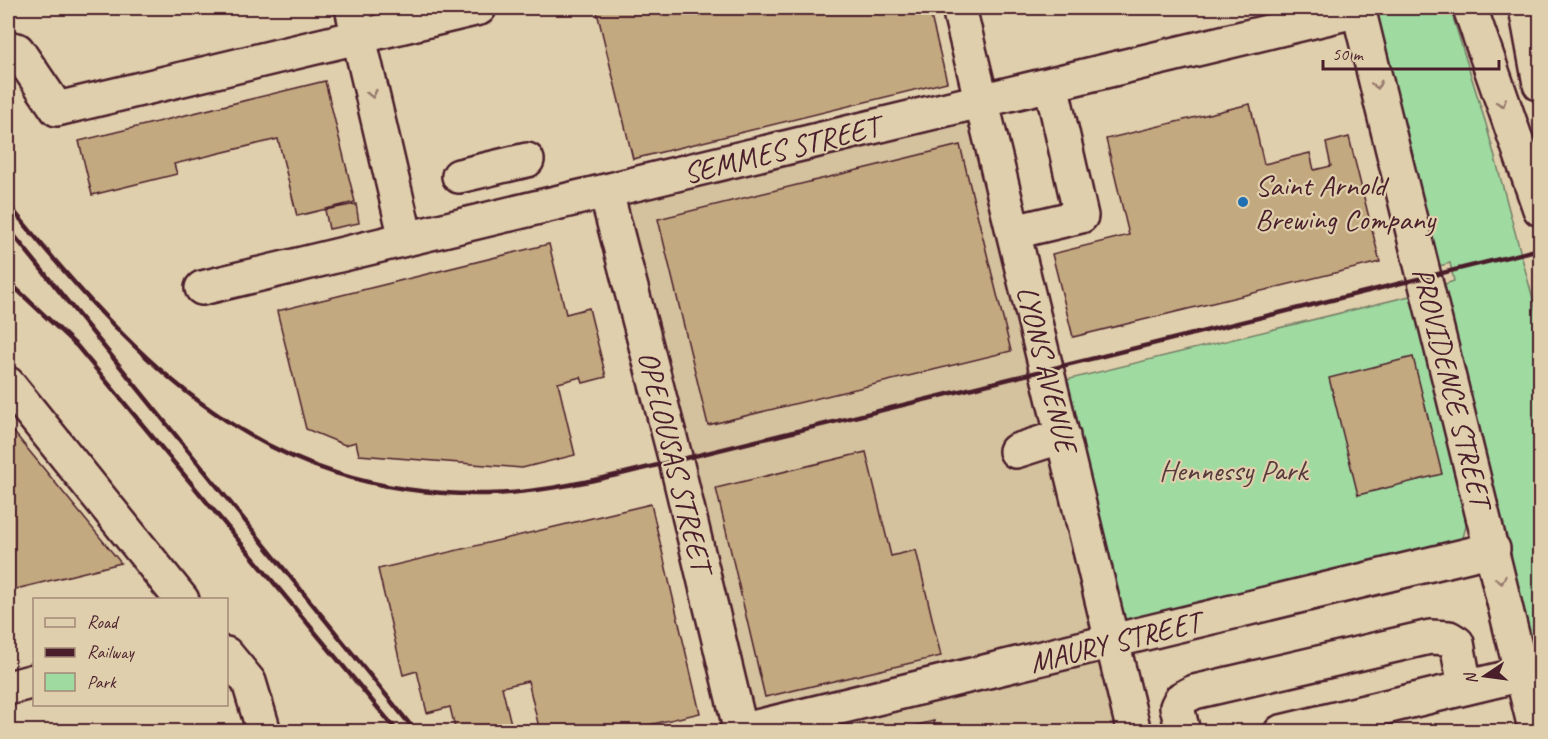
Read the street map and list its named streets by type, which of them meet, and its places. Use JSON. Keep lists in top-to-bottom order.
{
  "streets": {
    "main road": [
      "SEMMES STREET",
      "LYONS AVENUE",
      "PROVIDENCE STREET",
      "OPELOUSAS STREET",
      "MAURY STREET"
    ]
  },
  "crossings": [
    ["SEMMES STREET", "LYONS AVENUE"],
    ["SEMMES STREET", "PROVIDENCE STREET"],
    ["SEMMES STREET", "OPELOUSAS STREET"],
    ["LYONS AVENUE", "MAURY STREET"],
    ["PROVIDENCE STREET", "MAURY STREET"],
    ["OPELOUSAS STREET", "MAURY STREET"]
  ],
  "parks": ["Hennessy Park"],
  "places": ["Saint Arnold Brewing Company"],
  "legend": ["Road", "Railway", "Park"],
  "scale_bar": "50 m",
  "north": "left"
}
